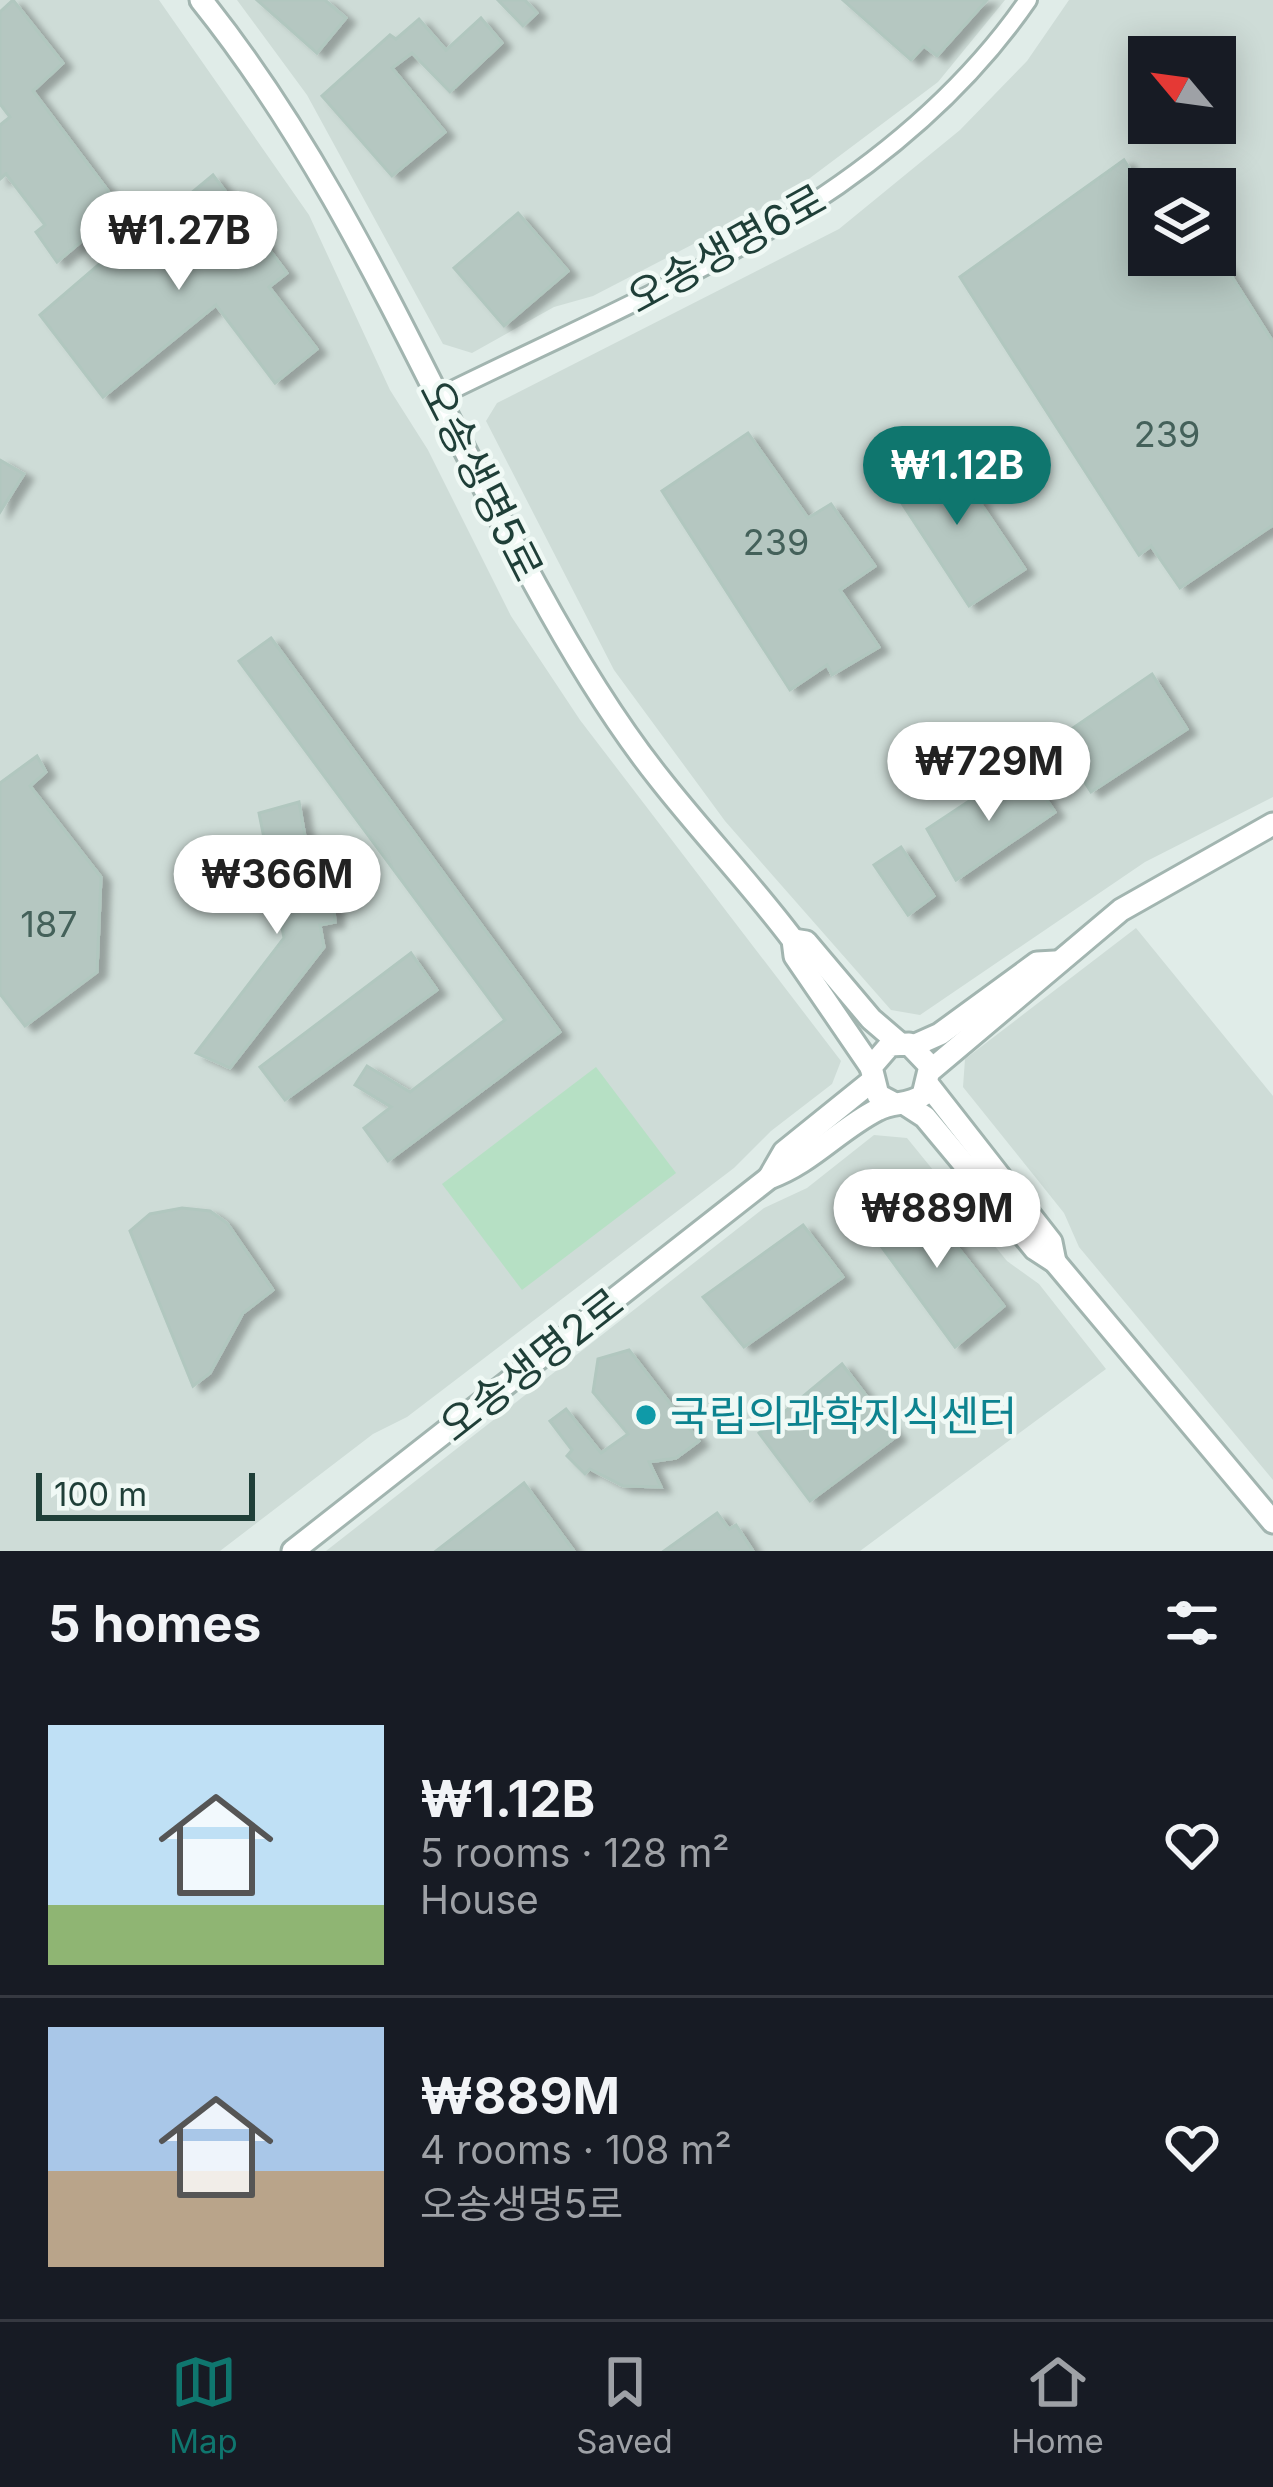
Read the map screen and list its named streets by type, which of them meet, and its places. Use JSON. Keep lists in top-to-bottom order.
{
  "streets": {
    "street": ["오송생명6로", "오송생명5로", "오송생명2로"]
  },
  "crossings": [
    ["오송생명6로", "오송생명5로"],
    ["오송생명5로", "오송생명2로"]
  ],
  "places": ["국립의과학지식센터"],
  "house_numbers": ["239", "239", "187"],
  "scale_bar": "100 m",
  "north": "top left",
  "page": {
    "price": [
      "₩1.27B",
      "₩1.12B",
      "₩729M",
      "₩366M",
      "₩889M"
    ],
    "scale": "100 m",
    "heading": "5 homes",
    "list": [
      {
        "name": "₩1.12B",
        "note": "5 rooms · 128 m² · House"
      },
      {
        "name": "₩889M",
        "note": "4 rooms · 108 m² · 오송생명5로"
      }
    ],
    "tabs": ["Map", "Saved", "Home"]
  }
}
